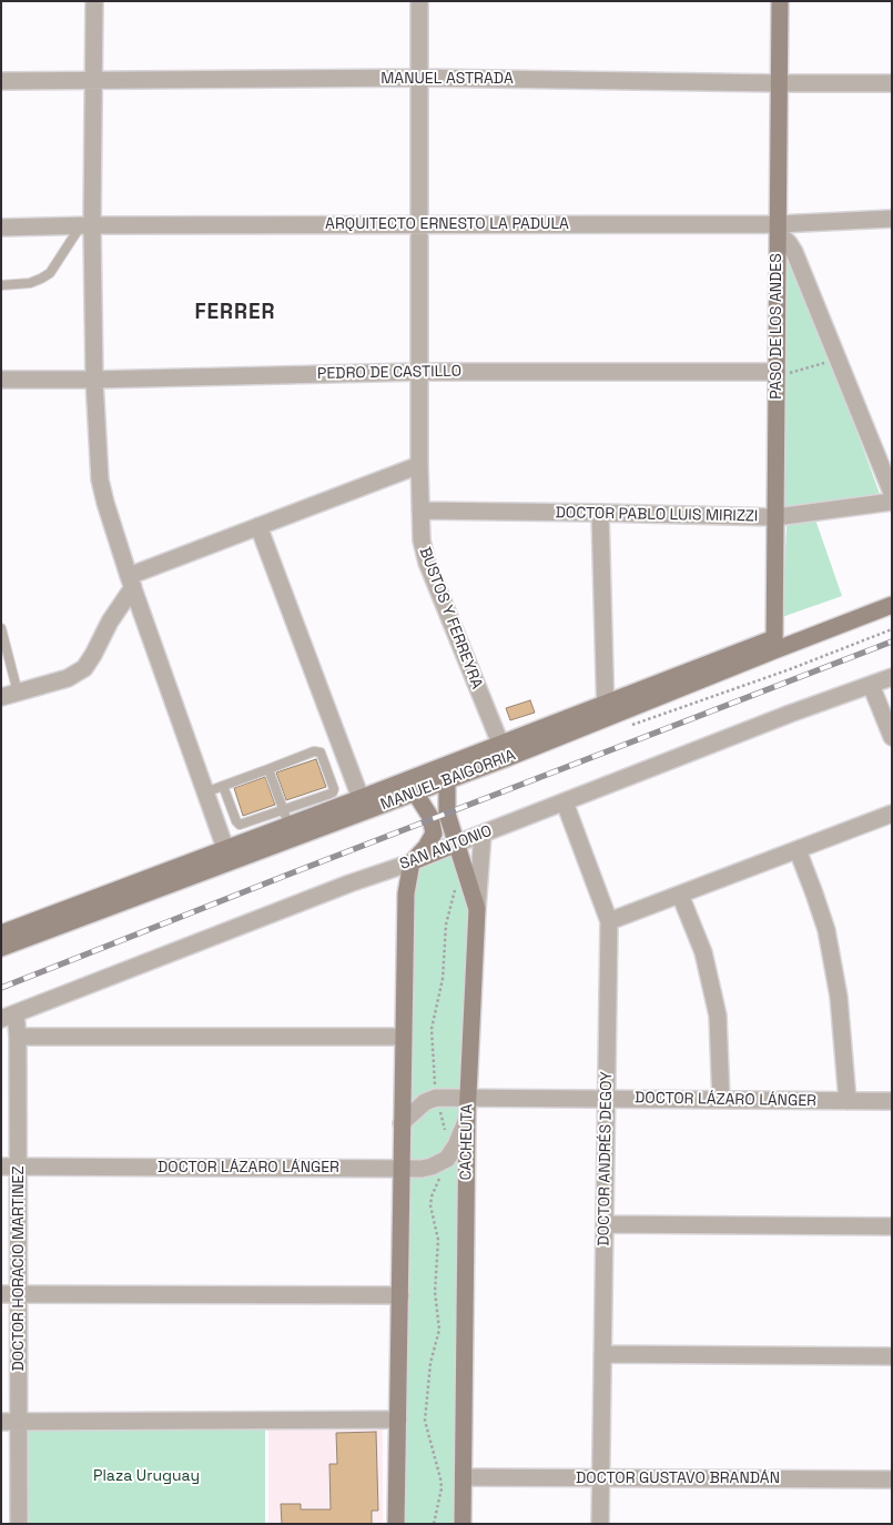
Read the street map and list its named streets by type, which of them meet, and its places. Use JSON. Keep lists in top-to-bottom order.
{
  "streets": {
    "main road": [
      "PASO DE LOS ANDES",
      "MANUEL BAIGORRIA",
      "SAN ANTONIO",
      "CACHEUTA"
    ],
    "street": [
      "MANUEL ASTRADA",
      "ARQUITECTO ERNESTO LA PADULA",
      "PEDRO DE CASTILLO",
      "DOCTOR PABLO LUIS MIRIZZI",
      "BUSTOS Y FERREYRA",
      "DOCTOR LÁZARO LÁNGER",
      "DOCTOR ANDRÉS DEGOY",
      "DOCTOR HORACIO MARTINEZ",
      "DOCTOR GUSTAVO BRANDÁN"
    ]
  },
  "crossings": [
    ["MANUEL ASTRADA", "PASO DE LOS ANDES"],
    ["MANUEL ASTRADA", "BUSTOS Y FERREYRA"],
    ["ARQUITECTO ERNESTO LA PADULA", "PASO DE LOS ANDES"],
    ["ARQUITECTO ERNESTO LA PADULA", "BUSTOS Y FERREYRA"],
    ["PASO DE LOS ANDES", "PEDRO DE CASTILLO"],
    ["PASO DE LOS ANDES", "DOCTOR PABLO LUIS MIRIZZI"],
    ["PASO DE LOS ANDES", "MANUEL BAIGORRIA"],
    ["PEDRO DE CASTILLO", "BUSTOS Y FERREYRA"],
    ["DOCTOR PABLO LUIS MIRIZZI", "BUSTOS Y FERREYRA"],
    ["BUSTOS Y FERREYRA", "MANUEL BAIGORRIA"],
    ["MANUEL BAIGORRIA", "CACHEUTA"],
    ["SAN ANTONIO", "CACHEUTA"],
    ["SAN ANTONIO", "DOCTOR ANDRÉS DEGOY"],
    ["SAN ANTONIO", "DOCTOR HORACIO MARTINEZ"],
    ["DOCTOR LÁZARO LÁNGER", "CACHEUTA"],
    ["DOCTOR LÁZARO LÁNGER", "DOCTOR ANDRÉS DEGOY"],
    ["DOCTOR LÁZARO LÁNGER", "DOCTOR HORACIO MARTINEZ"],
    ["CACHEUTA", "DOCTOR GUSTAVO BRANDÁN"],
    ["DOCTOR ANDRÉS DEGOY", "DOCTOR GUSTAVO BRANDÁN"]
  ],
  "districts": ["FERRER"],
  "parks": ["Plaza Uruguay"]
}
